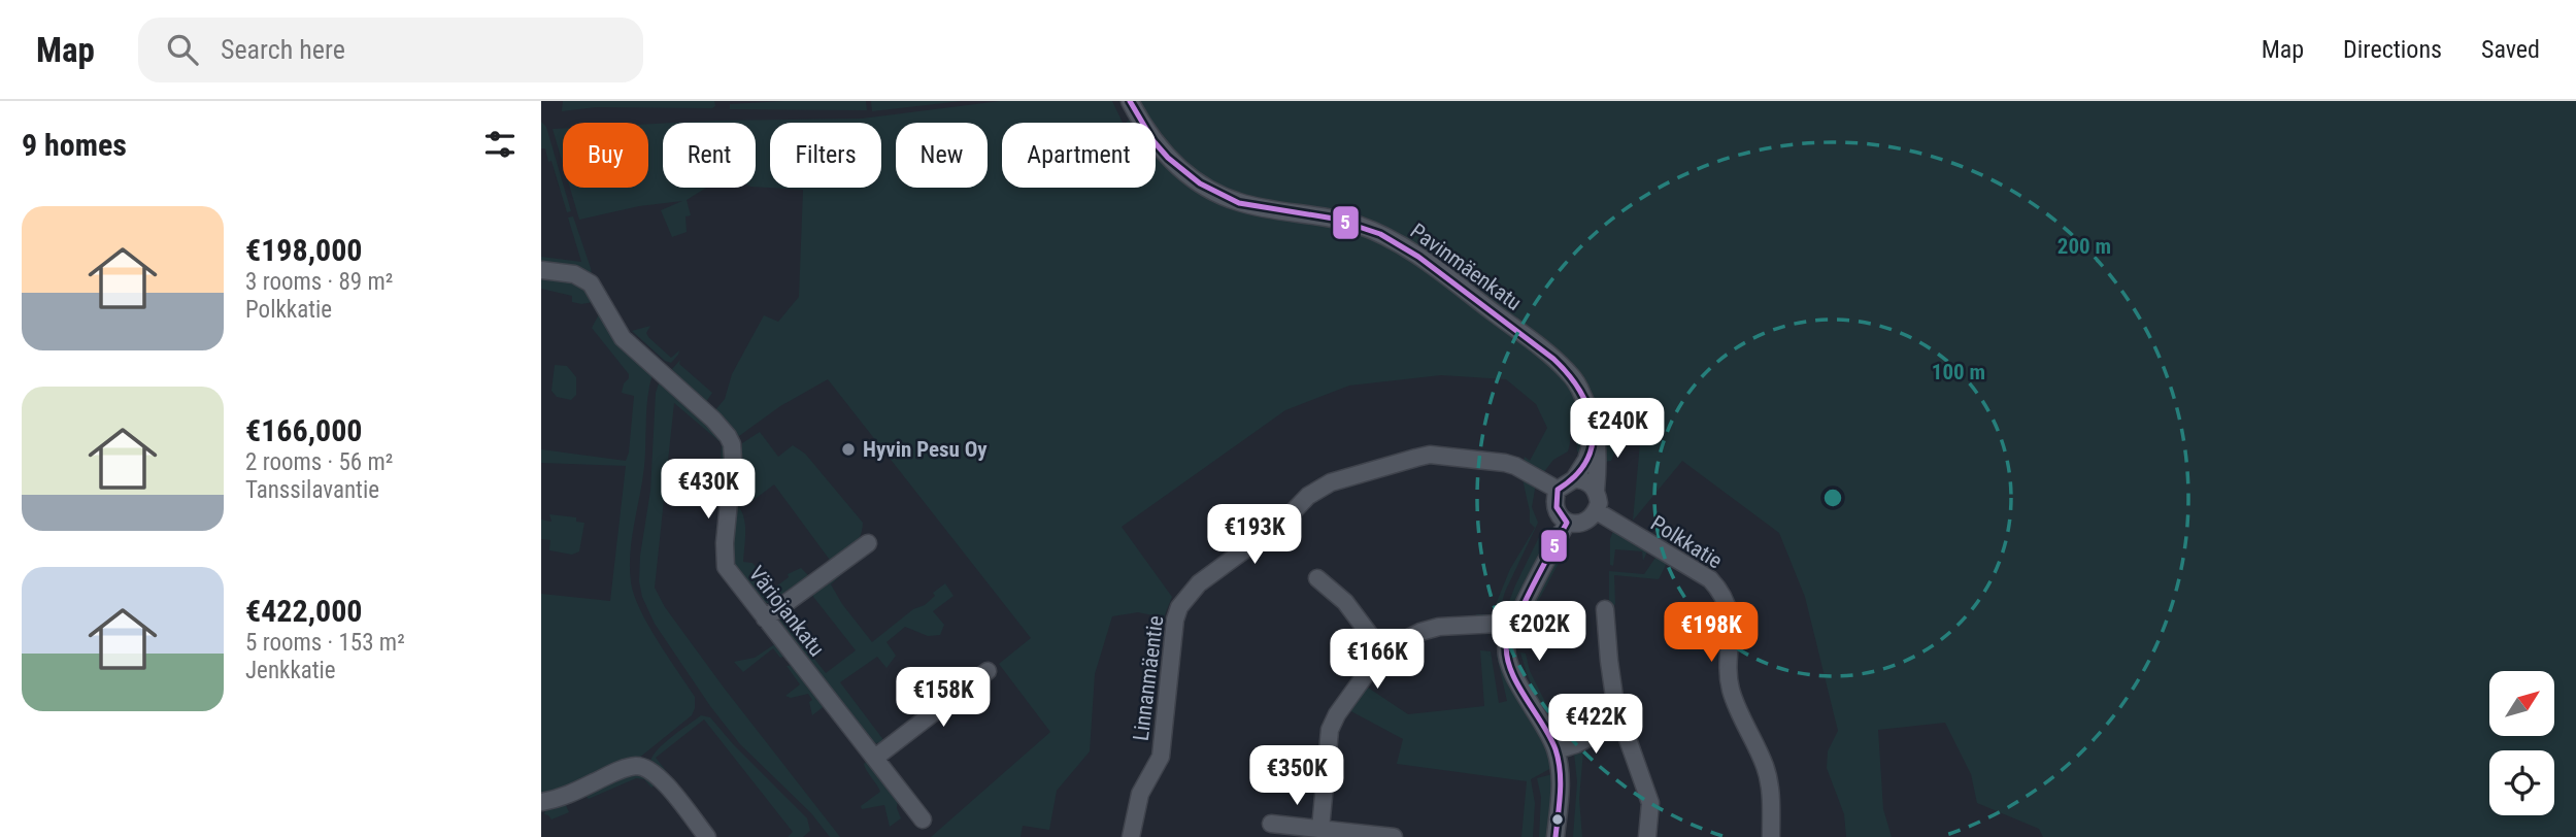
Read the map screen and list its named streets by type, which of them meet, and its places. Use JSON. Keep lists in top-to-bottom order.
{
  "streets": {
    "street": [
      "Pavinmäenkatu",
      "Polkkatie",
      "Väriojankatu",
      "Linnanmäentie"
    ]
  },
  "crossings": [
    ["Pavinmäenkatu", "Polkkatie"],
    ["Pavinmäenkatu", "Linnanmäentie"],
    ["Polkkatie", "Linnanmäentie"]
  ],
  "places": ["Hyvin Pesu Oy"],
  "lines": ["transit line 5"],
  "north": "top right",
  "page": {
    "header": "Map",
    "search": "Search here",
    "nav": ["Map", "Directions", "Saved"],
    "heading": "9 homes",
    "chip": [
      "Buy",
      "Rent",
      "Filters",
      "New",
      "Apartment"
    ],
    "list": [
      {
        "name": "€198,000",
        "note": "3 rooms · 89 m² · Polkkatie"
      },
      {
        "name": "€166,000",
        "note": "2 rooms · 56 m² · Tanssilavantie"
      },
      {
        "name": "€422,000",
        "note": "5 rooms · 153 m² · Jenkkatie"
      }
    ],
    "price": [
      "€240K",
      "€430K",
      "€193K",
      "€202K",
      "€198K",
      "€166K",
      "€158K",
      "€422K",
      "€350K"
    ]
  },
  "rings": ["200 m", "100 m"]
}
